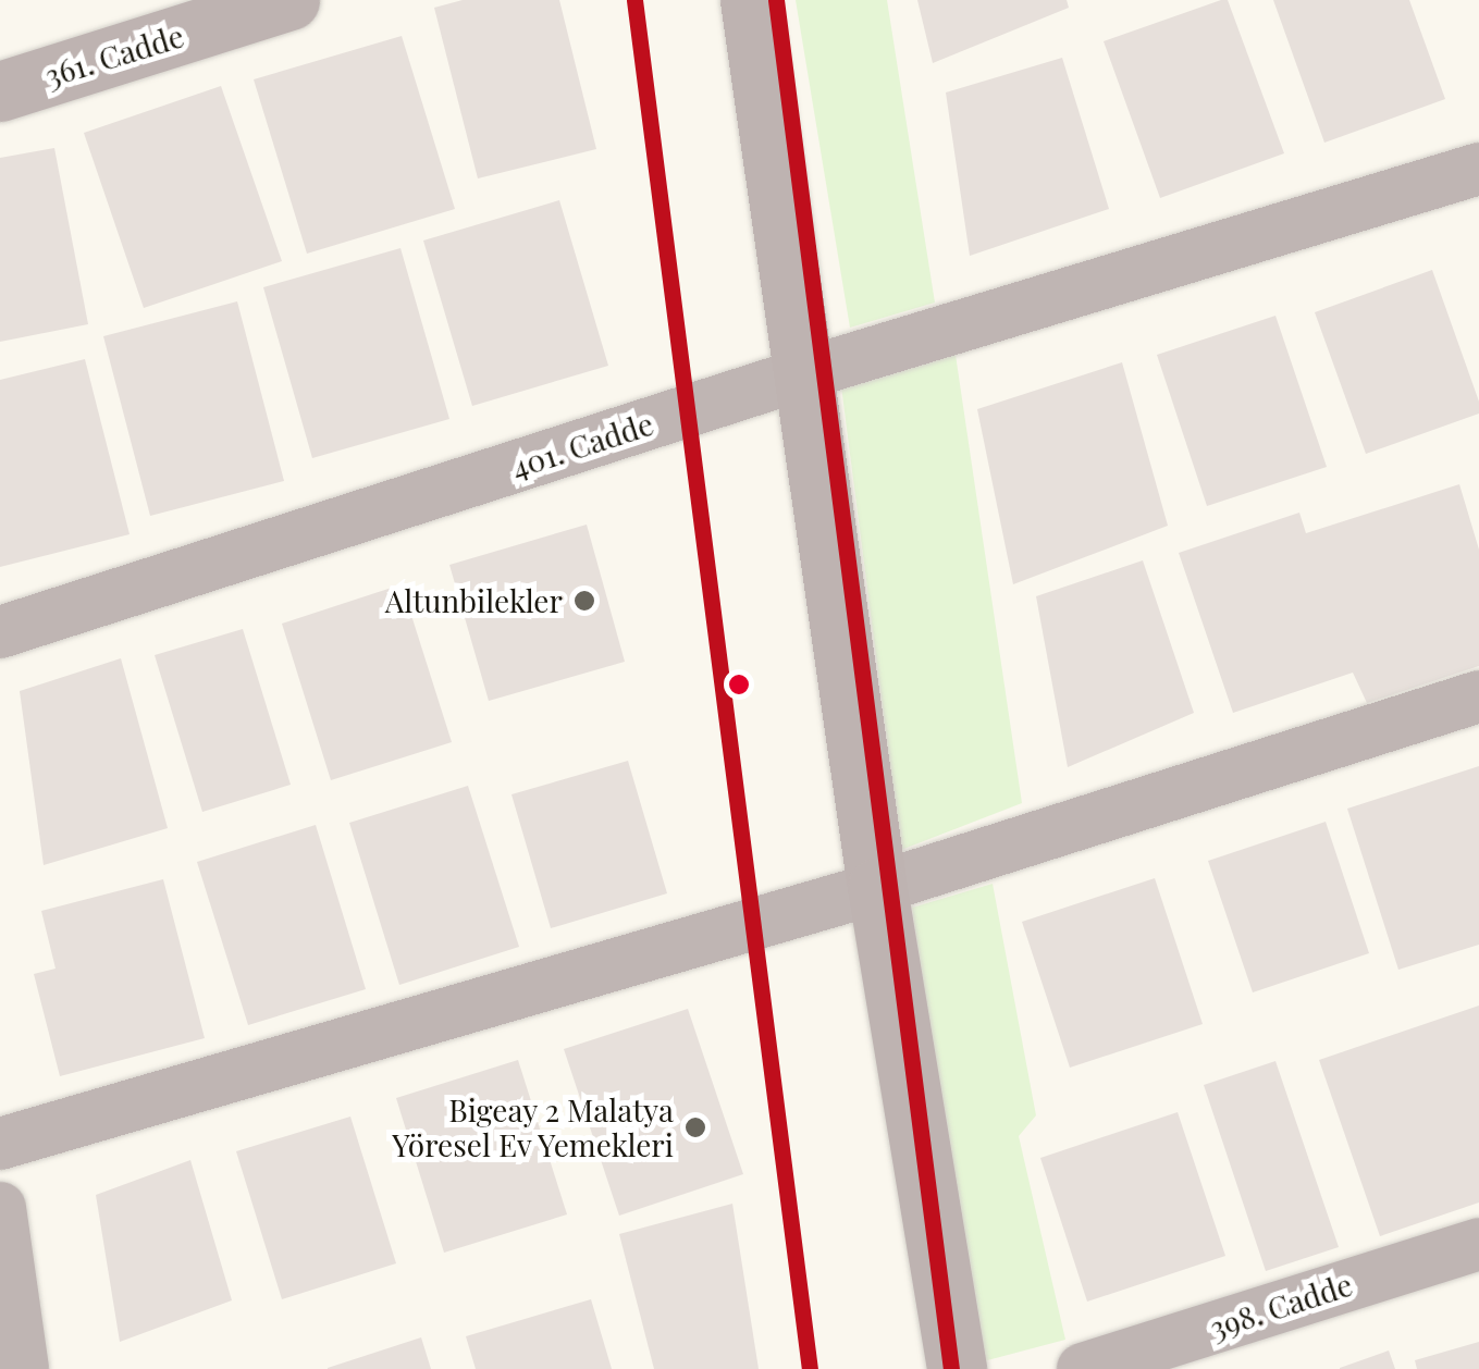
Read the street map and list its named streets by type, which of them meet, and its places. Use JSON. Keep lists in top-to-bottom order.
{
  "streets": {
    "main road": ["361. Cadde"],
    "street": ["401. Cadde", "398. Cadde"]
  },
  "places": ["Altunbilekler", "Bigeay 2 Malatya Yöresel Ev Yemekleri"]
}
